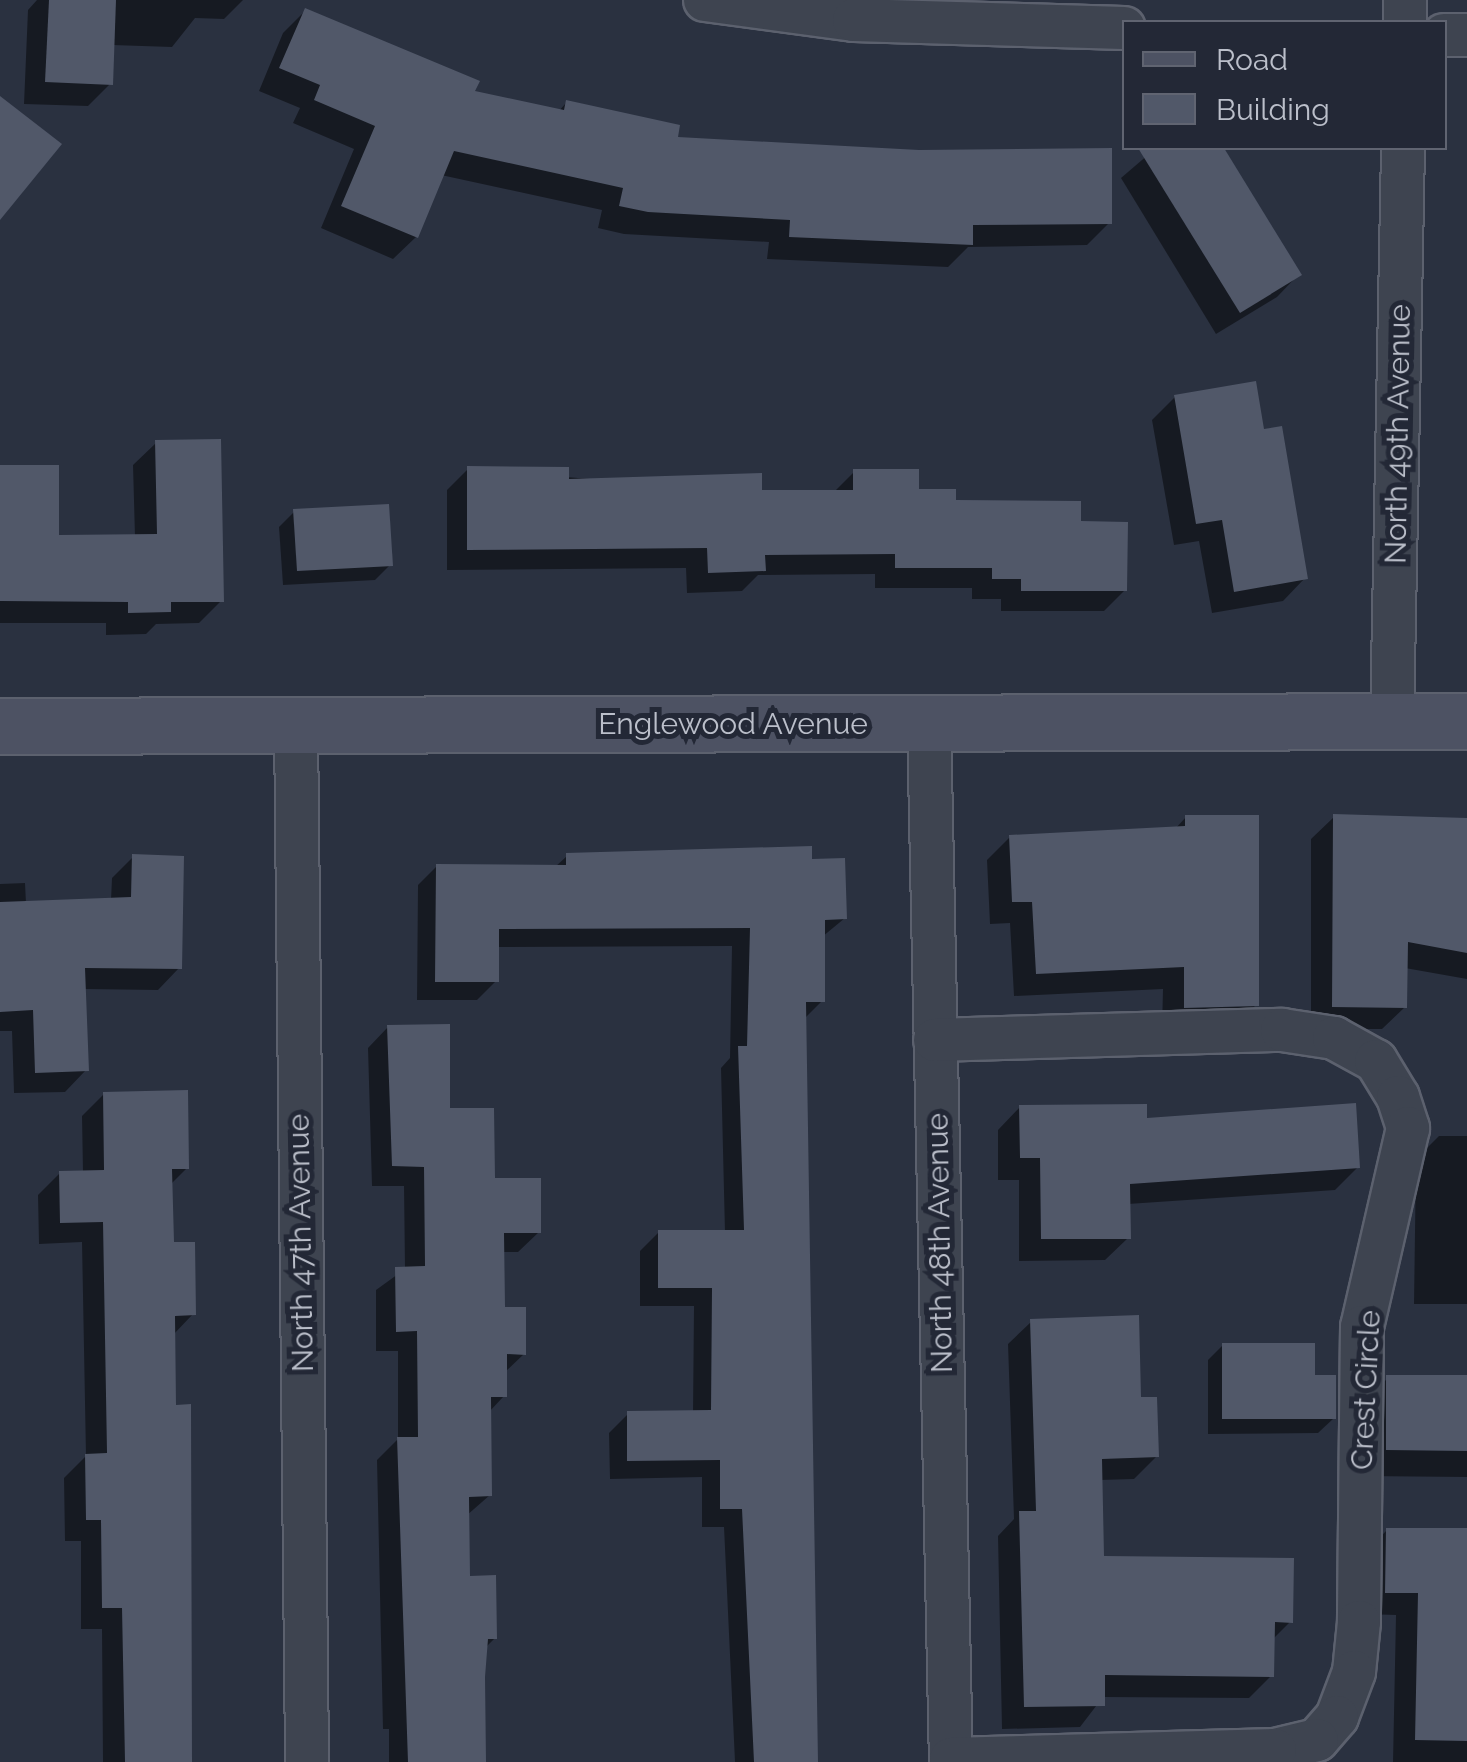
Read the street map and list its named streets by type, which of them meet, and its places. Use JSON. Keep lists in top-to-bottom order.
{
  "streets": {
    "street": [
      "North 49th Avenue",
      "Englewood Avenue",
      "North 47th Avenue",
      "North 48th Avenue",
      "Crest Circle"
    ]
  },
  "crossings": [
    ["North 49th Avenue", "Englewood Avenue"],
    ["Englewood Avenue", "North 47th Avenue"],
    ["Englewood Avenue", "North 48th Avenue"],
    ["North 48th Avenue", "Crest Circle"]
  ],
  "legend": ["Road", "Building"]
}
